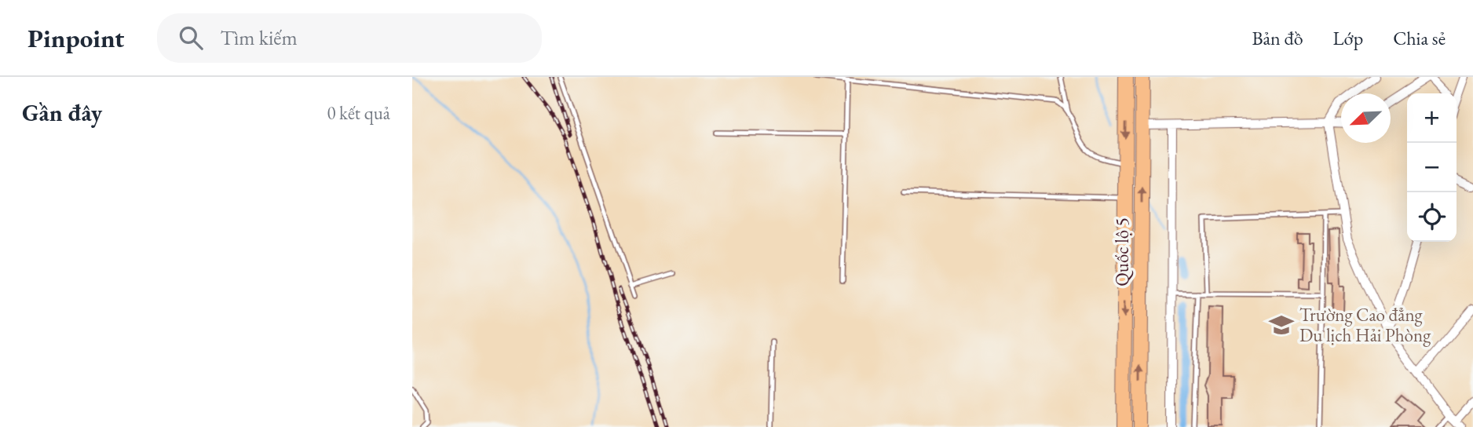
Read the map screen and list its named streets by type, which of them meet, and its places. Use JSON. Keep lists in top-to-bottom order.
{
  "streets": {
    "highway": ["Quốc lộ 5"]
  },
  "places": {
    "school or university": ["Trường Cao đẳng Du lịch Hải Phòng"]
  },
  "north": "bottom left",
  "page": {
    "header": "Pinpoint",
    "search": "Tìm kiếm",
    "nav": ["Bản đồ", "Lớp", "Chia sẻ"],
    "heading": ["Gần đây", "0 kết quả"],
    "map_buttons": ["+", "−"]
  }
}
